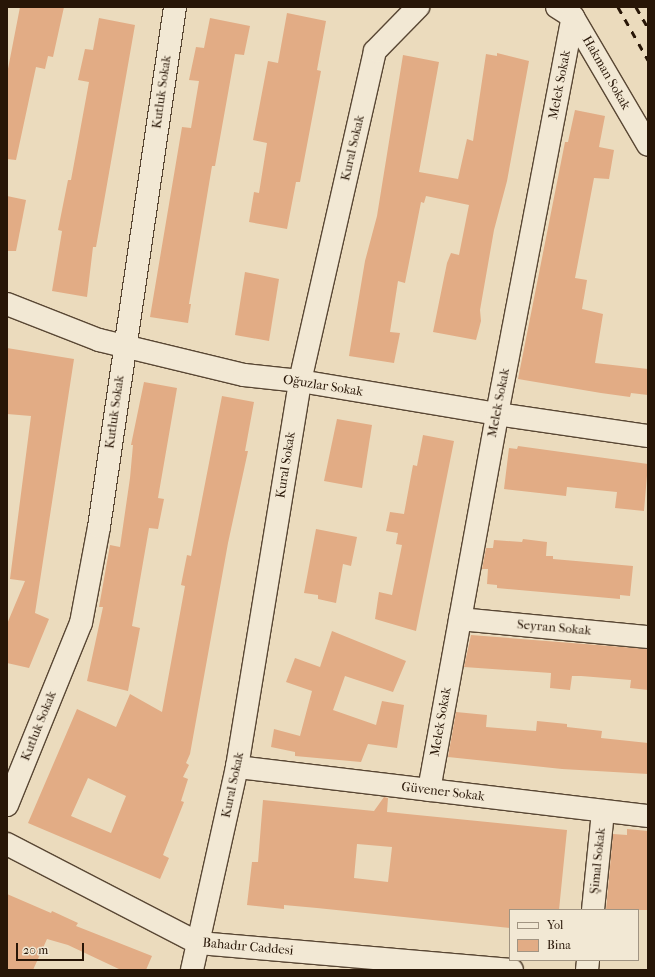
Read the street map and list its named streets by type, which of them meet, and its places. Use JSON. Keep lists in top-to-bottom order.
{
  "streets": {
    "street": [
      "Hakman Sokak",
      "Melek Sokak",
      "Kutluk Sokak",
      "Kural Sokak",
      "Oğuzlar Sokak",
      "Seyran Sokak",
      "Güvener Sokak",
      "Şimal Sokak",
      "Bahadır Caddesi"
    ]
  },
  "crossings": [
    ["Hakman Sokak", "Melek Sokak"],
    ["Melek Sokak", "Oğuzlar Sokak"],
    ["Melek Sokak", "Seyran Sokak"],
    ["Melek Sokak", "Güvener Sokak"],
    ["Kutluk Sokak", "Oğuzlar Sokak"],
    ["Kural Sokak", "Oğuzlar Sokak"],
    ["Kural Sokak", "Güvener Sokak"],
    ["Kural Sokak", "Bahadır Caddesi"],
    ["Güvener Sokak", "Şimal Sokak"]
  ],
  "legend": ["Yol", "Bina"],
  "scale_bar": "20 m"
}
